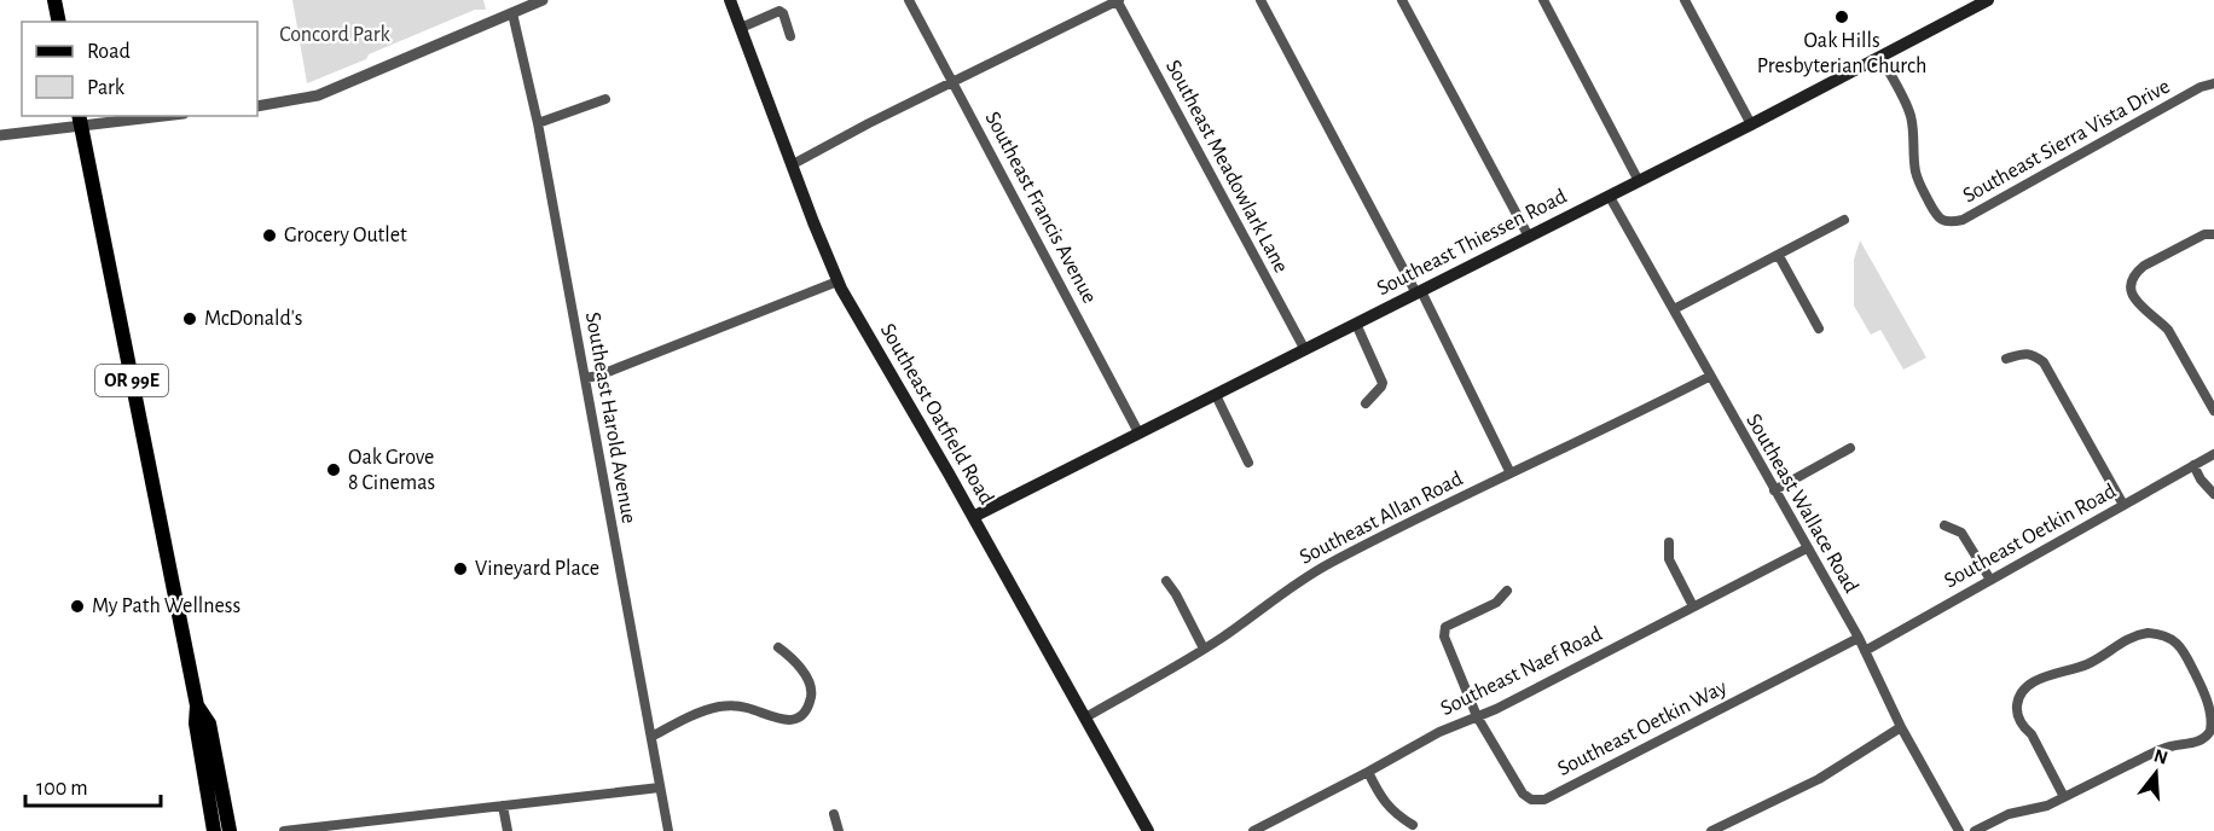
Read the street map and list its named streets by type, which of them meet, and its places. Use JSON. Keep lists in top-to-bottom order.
{
  "streets": {
    "main road": ["Southeast Thiessen Road", "OR 99E", "Southeast Oatfield Road"],
    "street": [
      "Southeast Sierra Vista Drive",
      "Southeast Meadowlark Lane",
      "Southeast Francis Avenue",
      "Southeast Harold Avenue",
      "Southeast Wallace Road",
      "Southeast Allan Road",
      "Southeast Oetkin Road",
      "Southeast Naef Road",
      "Southeast Oetkin Way"
    ]
  },
  "crossings": [
    ["Southeast Sierra Vista Drive", "Southeast Thiessen Road"],
    ["Southeast Meadowlark Lane", "Southeast Thiessen Road"],
    ["Southeast Francis Avenue", "Southeast Thiessen Road"],
    ["Southeast Thiessen Road", "Southeast Oatfield Road"],
    ["Southeast Thiessen Road", "Southeast Wallace Road"],
    ["Southeast Oatfield Road", "Southeast Allan Road"],
    ["Southeast Wallace Road", "Southeast Allan Road"],
    ["Southeast Wallace Road", "Southeast Oetkin Road"],
    ["Southeast Wallace Road", "Southeast Naef Road"],
    ["Southeast Wallace Road", "Southeast Oetkin Way"],
    ["Southeast Naef Road", "Southeast Oetkin Way"]
  ],
  "parks": ["Concord Park"],
  "places": [
    "Oak Hills Presbyterian Church",
    "Grocery Outlet",
    "McDonald's",
    "Oak Grove 8 Cinemas",
    "Vineyard Place",
    "My Path Wellness"
  ],
  "legend": ["Road", "Park"],
  "scale_bar": "100 m",
  "north": "top"
}
